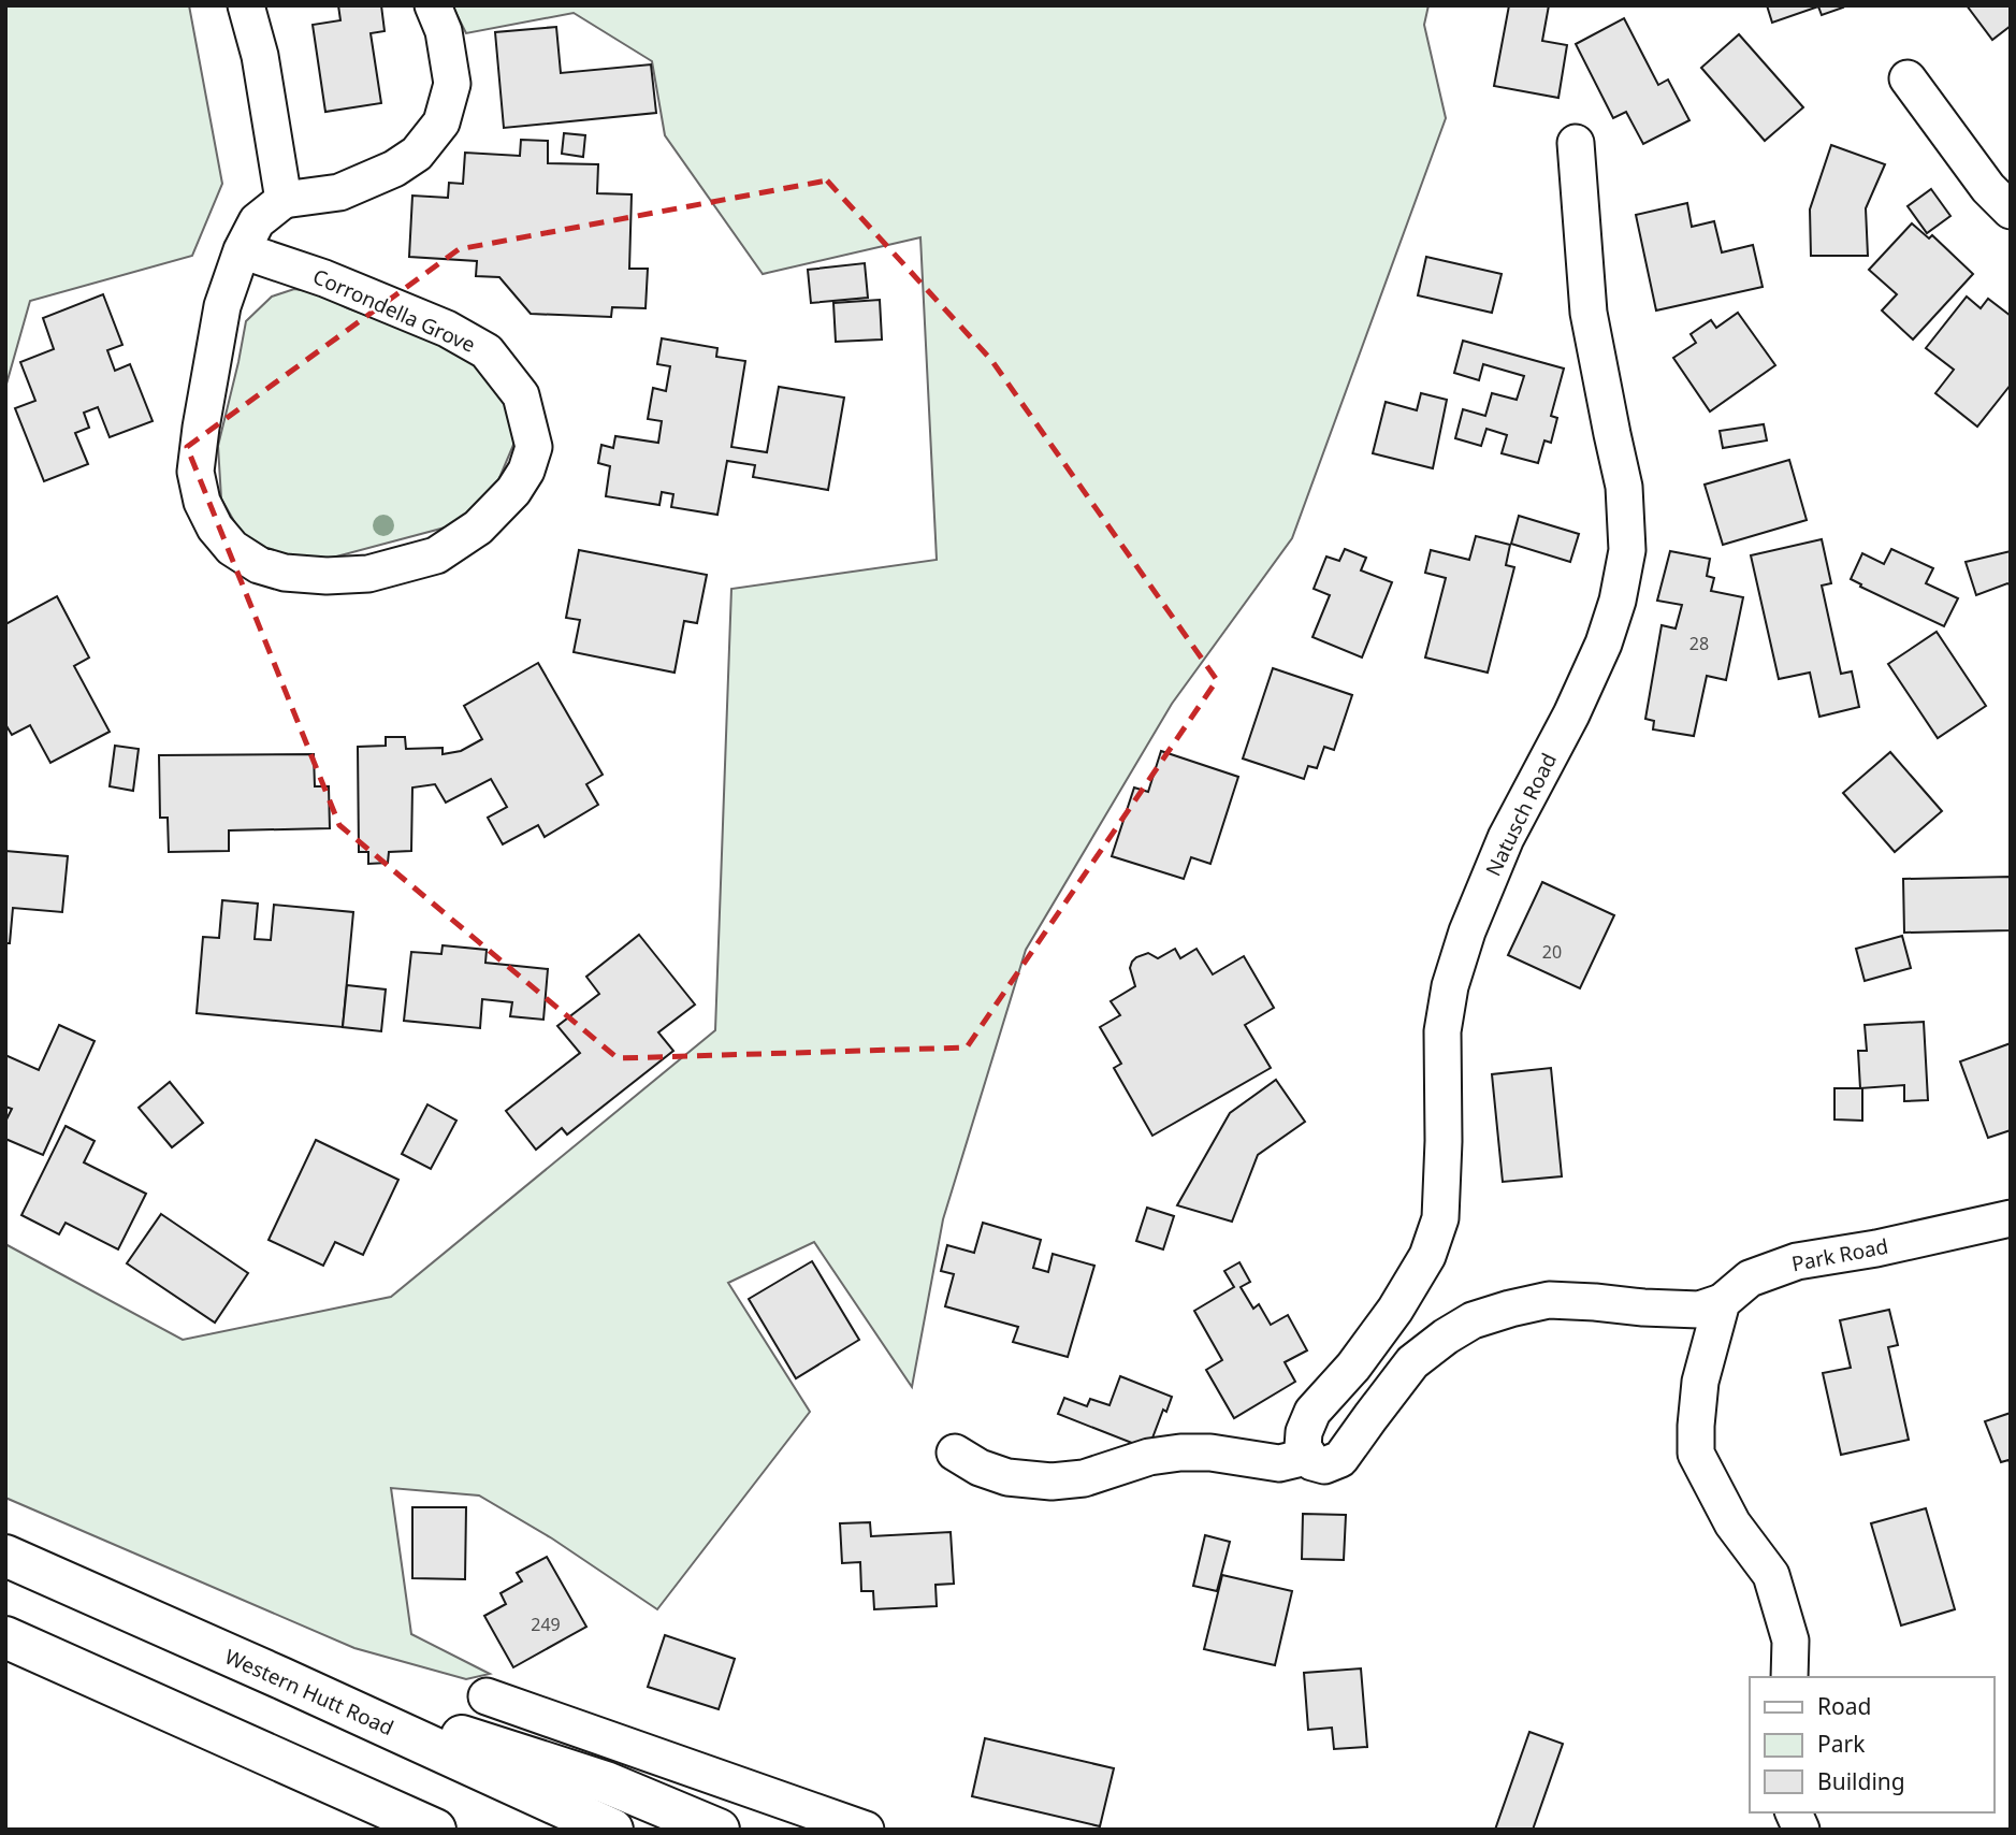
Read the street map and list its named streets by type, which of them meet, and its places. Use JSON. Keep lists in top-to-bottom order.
{
  "streets": {
    "highway": ["Western Hutt Road"],
    "street": ["Corrondella Grove", "Natusch Road", "Park Road"]
  },
  "house_numbers": ["28", "20", "249"],
  "legend": ["Road", "Park", "Building"]
}
